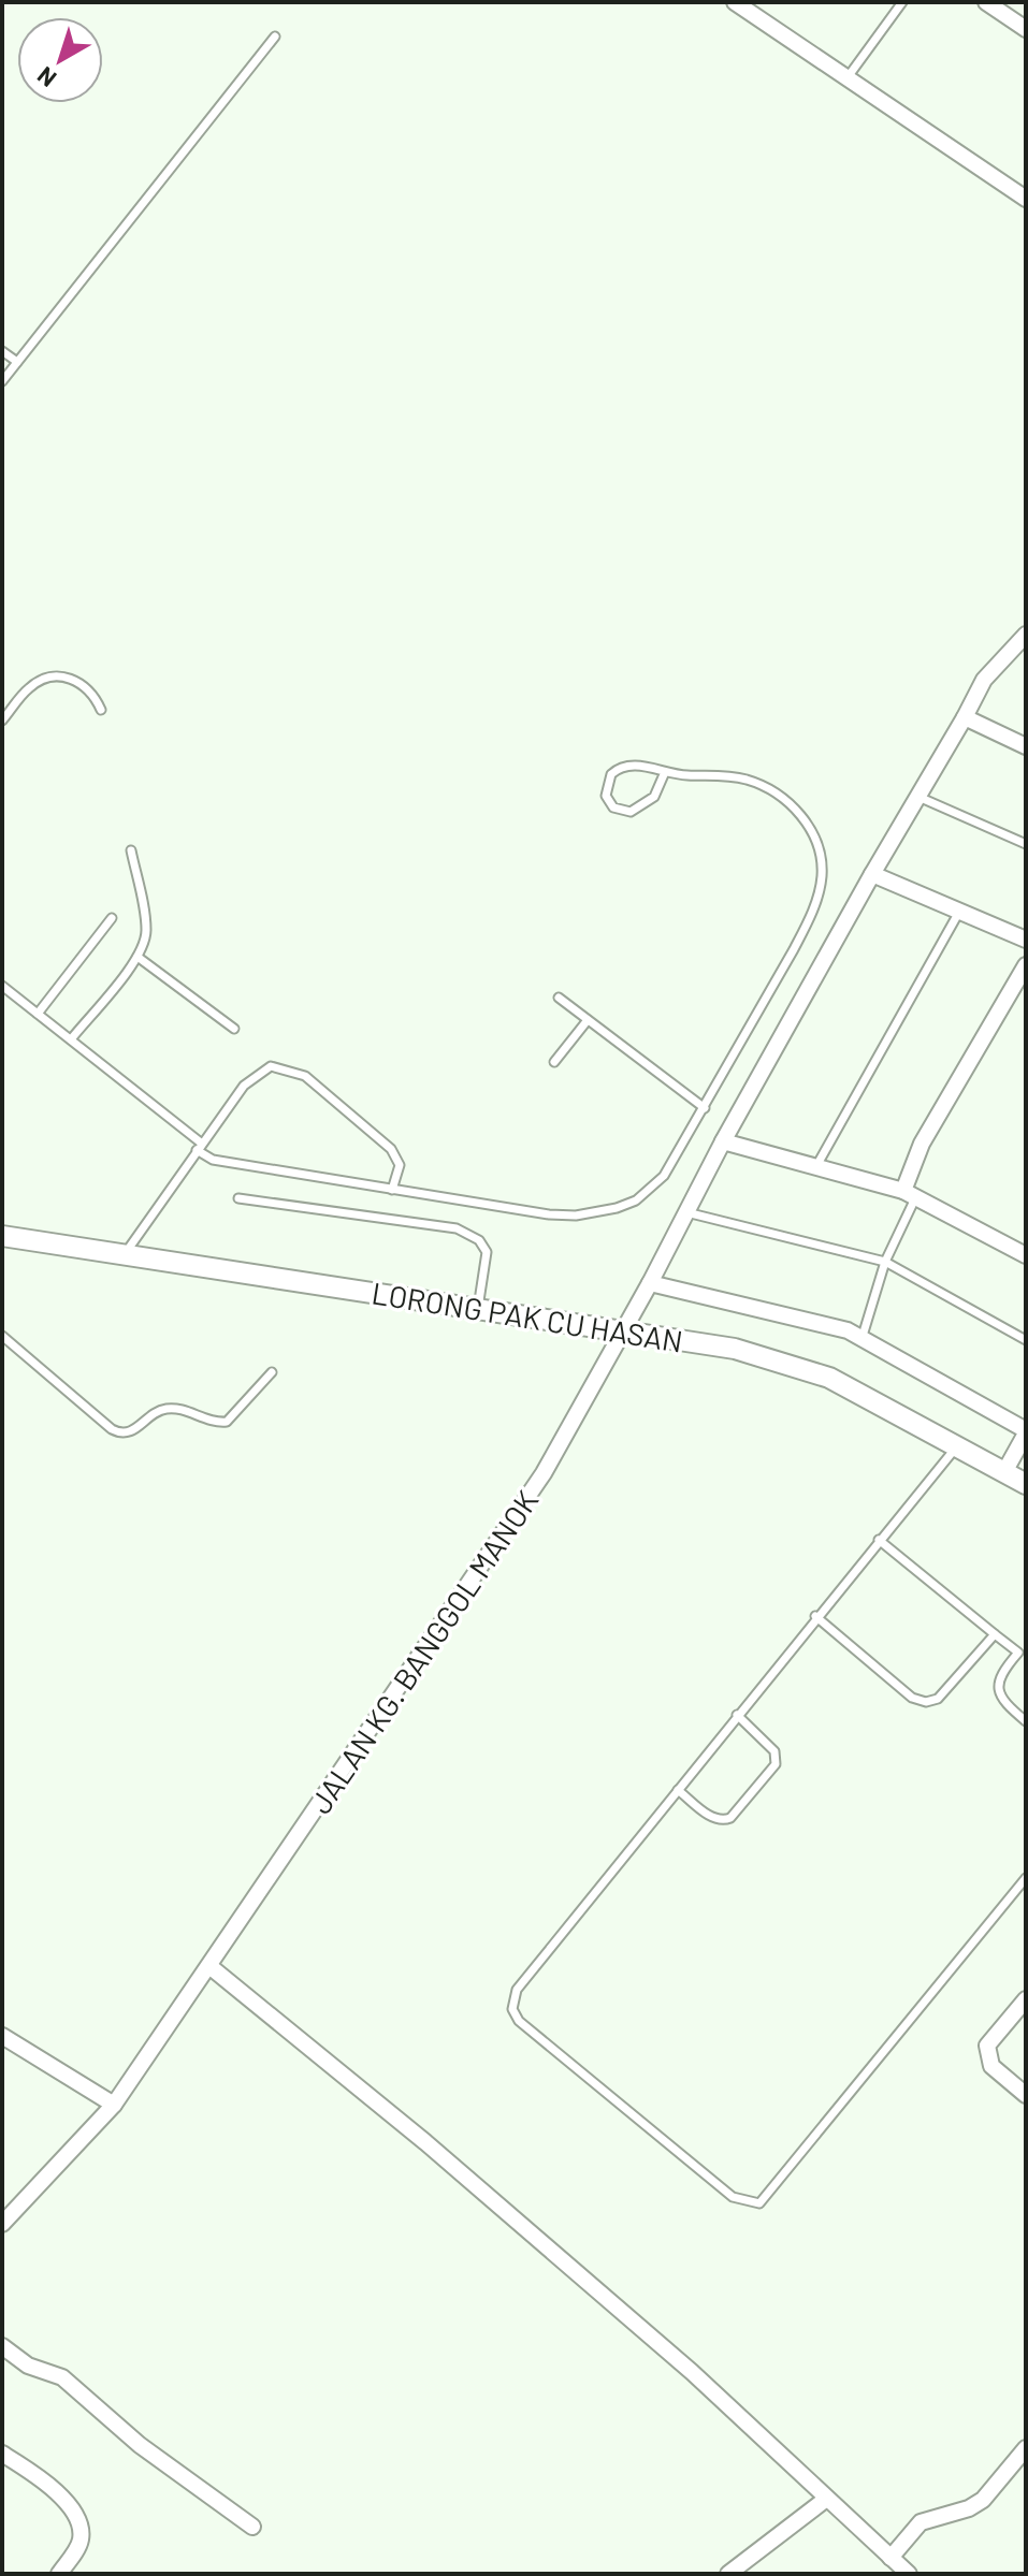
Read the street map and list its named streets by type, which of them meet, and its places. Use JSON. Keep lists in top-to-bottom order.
{
  "streets": {
    "street": ["LORONG PAK CU HASAN", "JALAN KG. BANGGOL MANOK"]
  },
  "crossings": [
    ["LORONG PAK CU HASAN", "JALAN KG. BANGGOL MANOK"]
  ],
  "north": "bottom left"
}
